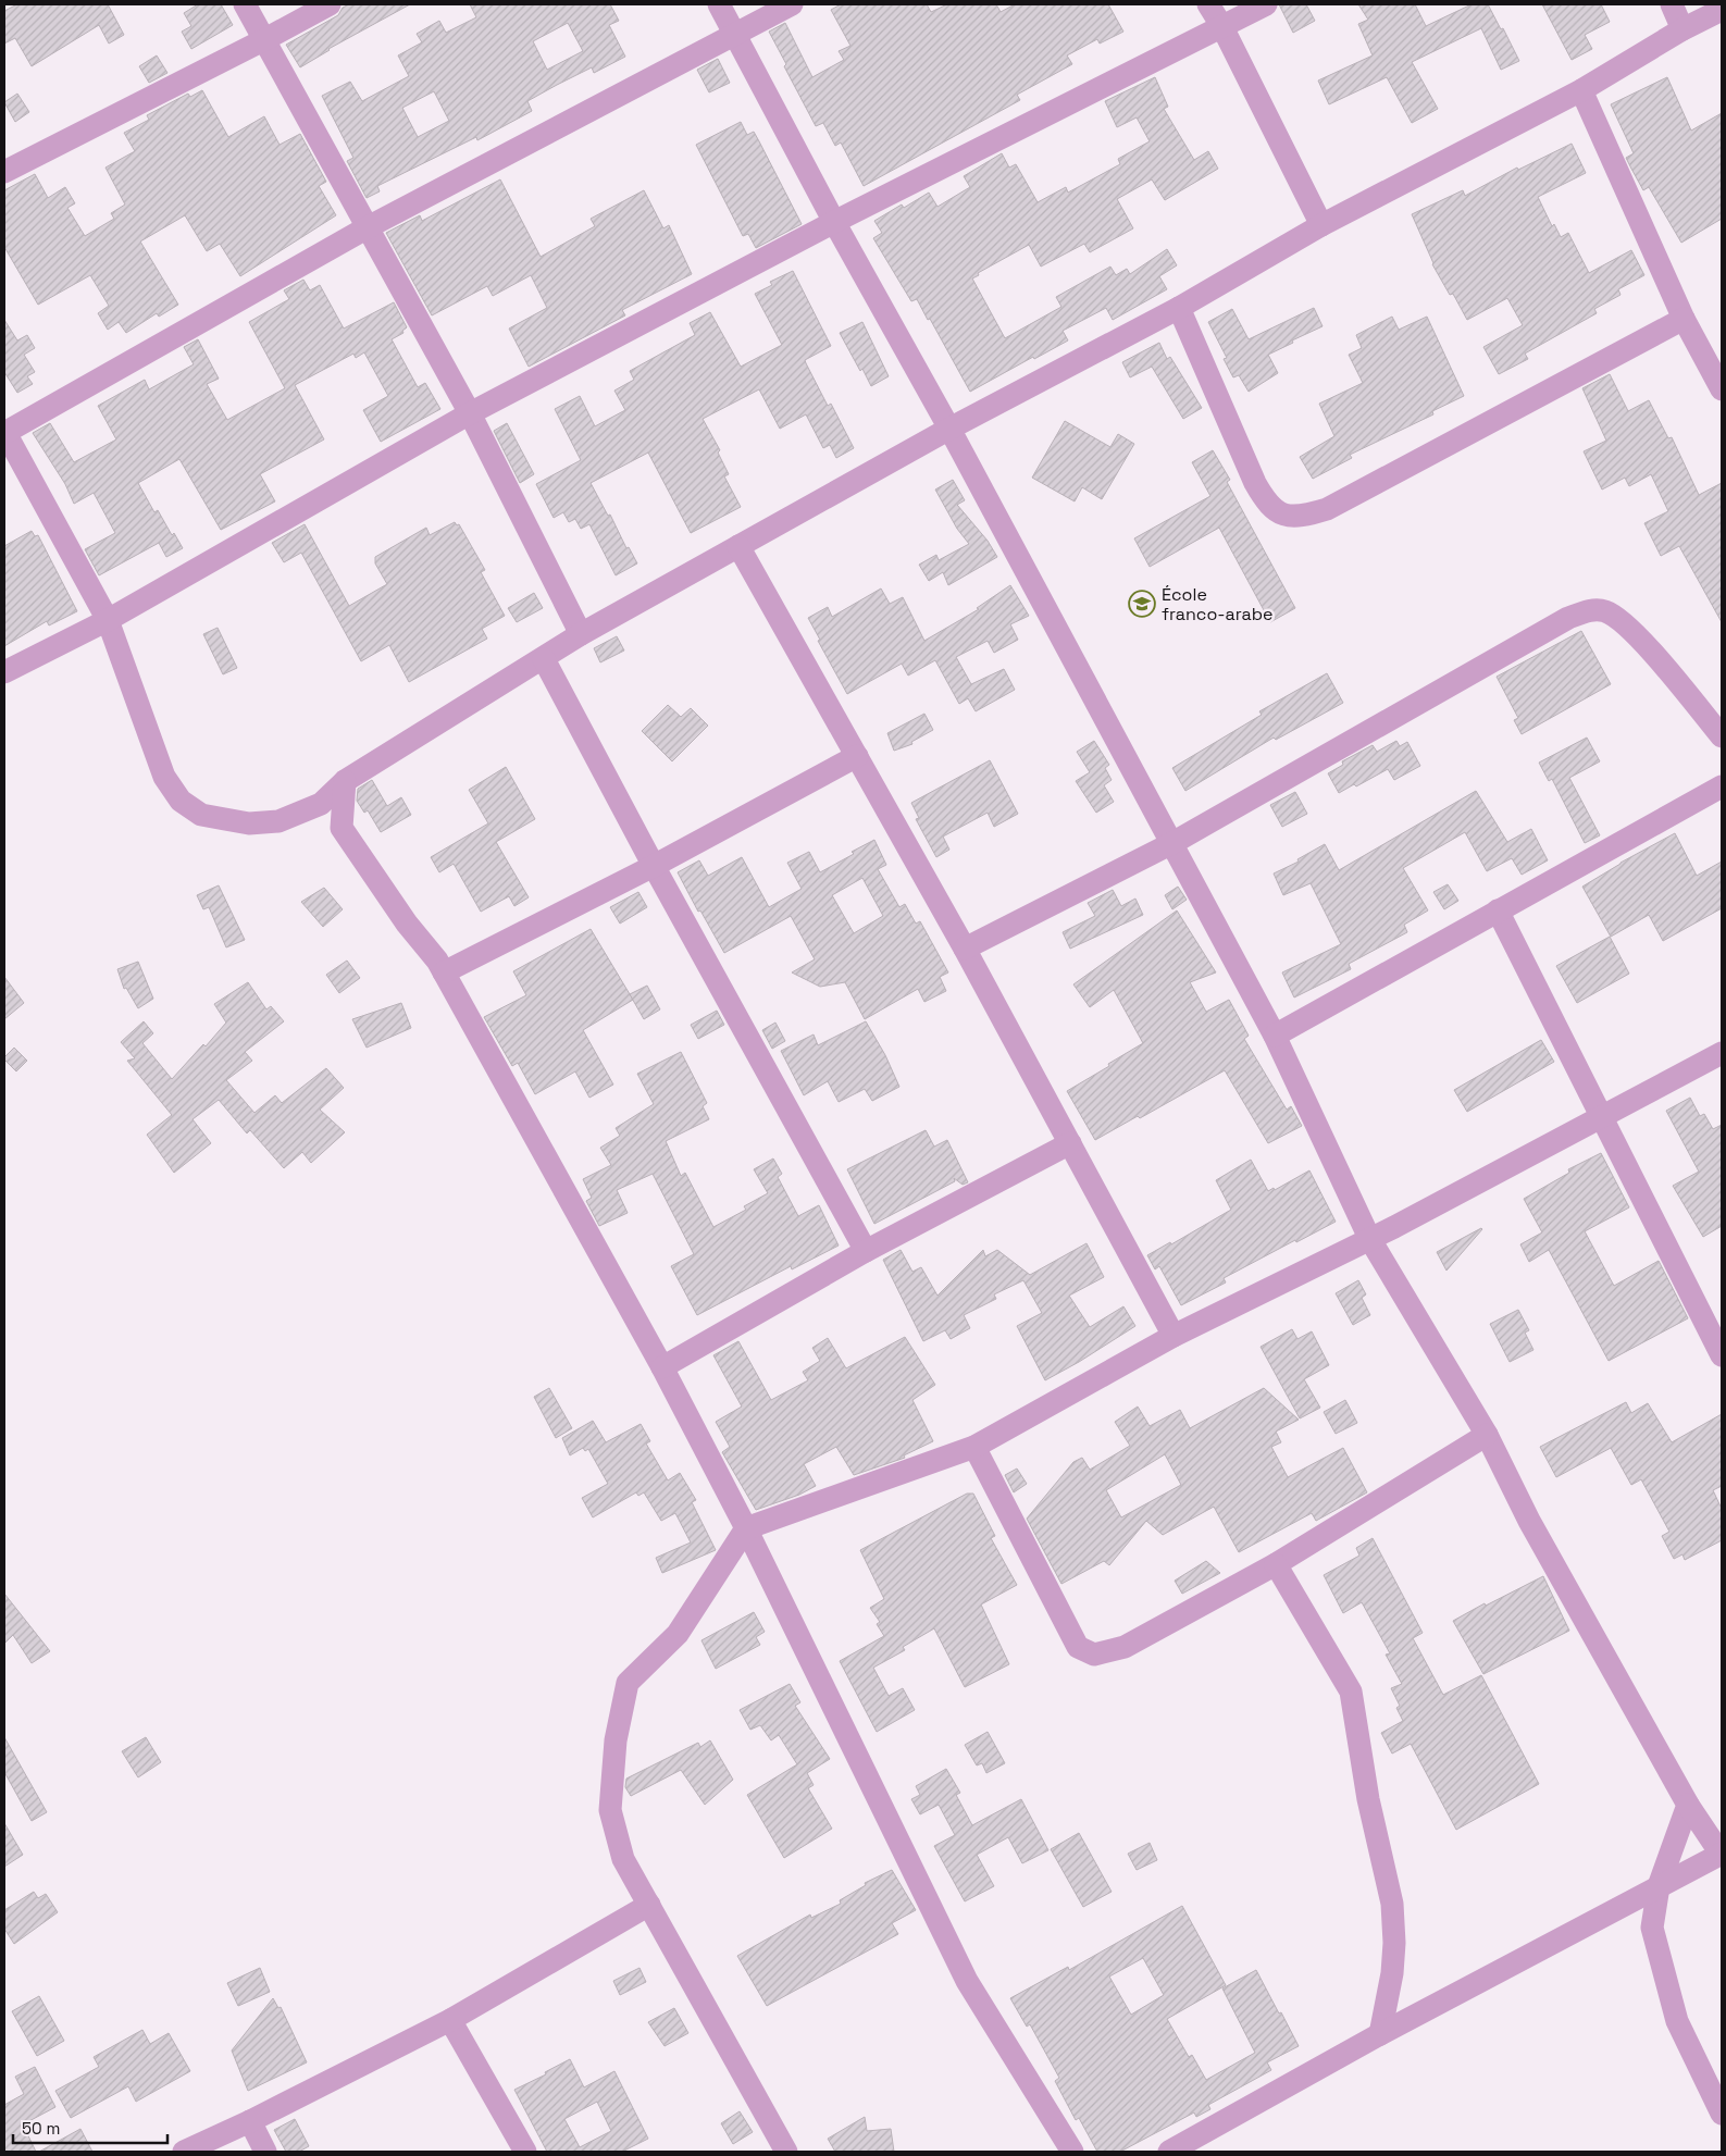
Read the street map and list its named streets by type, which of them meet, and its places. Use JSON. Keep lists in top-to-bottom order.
{
  "places": {
    "school or university": ["École franco-arabe"]
  },
  "scale_bar": "50 m"
}
